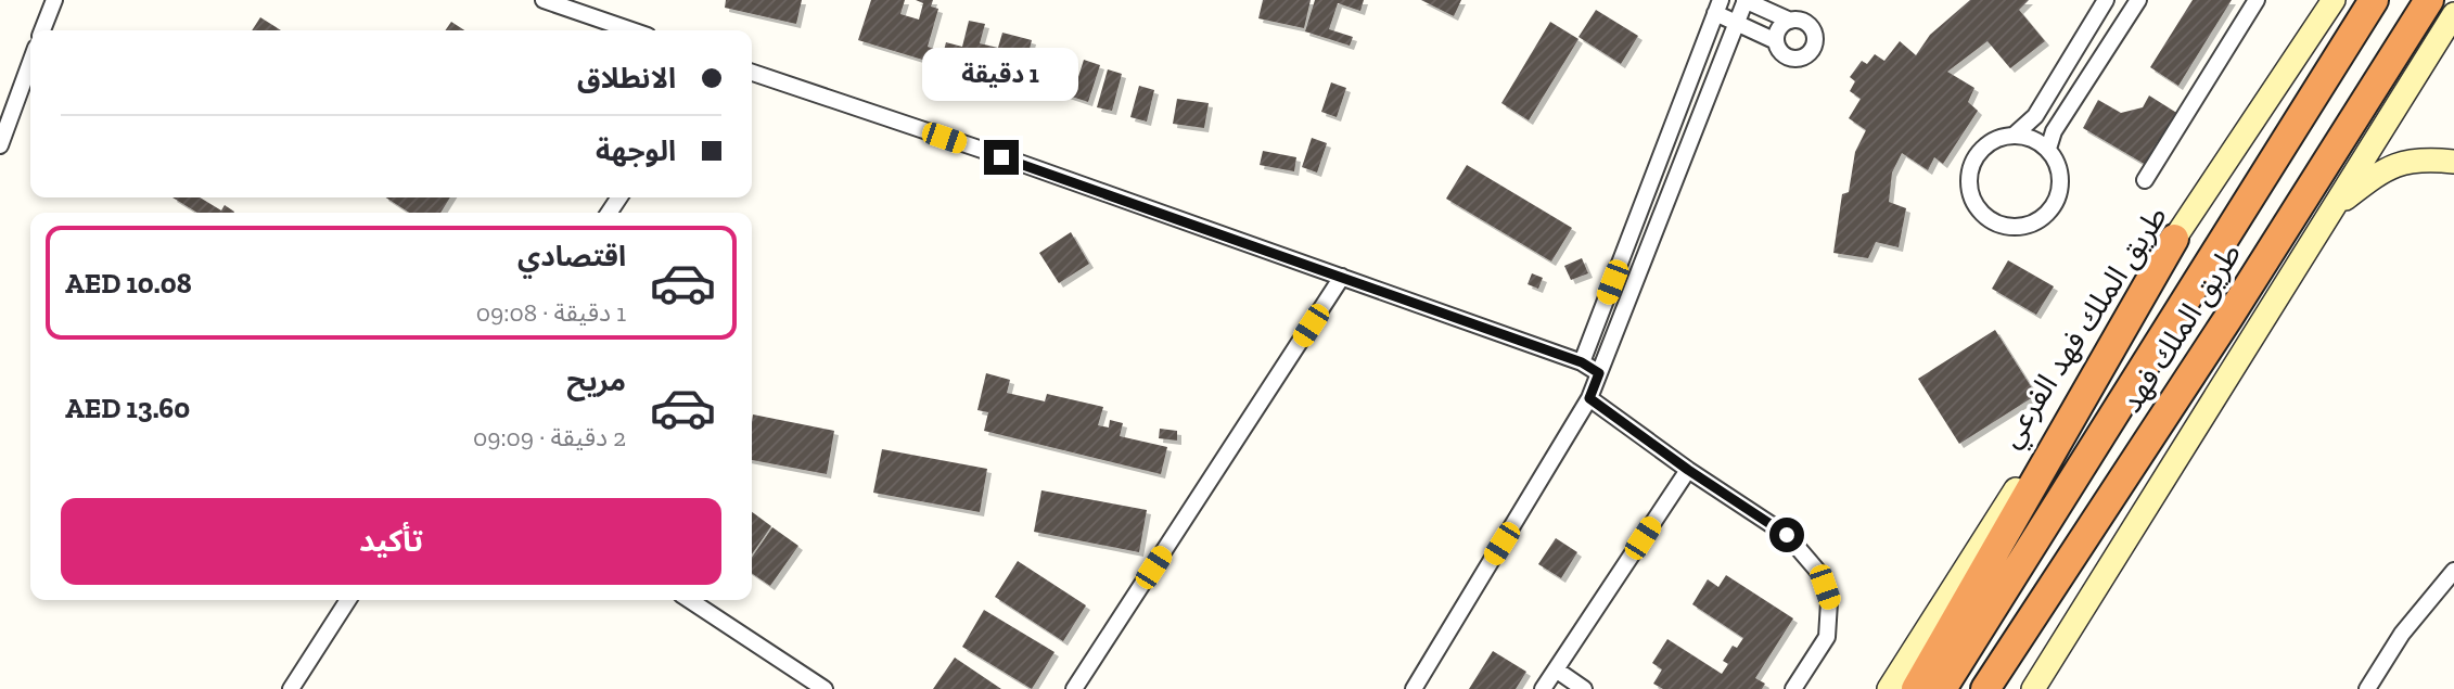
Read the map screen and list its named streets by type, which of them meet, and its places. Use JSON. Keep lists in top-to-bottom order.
{
  "streets": {
    "highway": ["طريق الملك فهد"],
    "main road": ["طريق الملك فهد الفرعي"]
  },
  "page": {
    "banner": ["الانطلاق", "الوجهة"],
    "bubble": "1 دقيقة",
    "list": [
      {
        "name": "اقتصادي",
        "note": "1 دقيقة · 09:08",
        "value": "AED 10.08"
      },
      {
        "name": "مريح",
        "note": "2 دقيقة · 09:09",
        "value": "AED 13.60"
      }
    ],
    "buttons": "تأكيد"
  }
}
